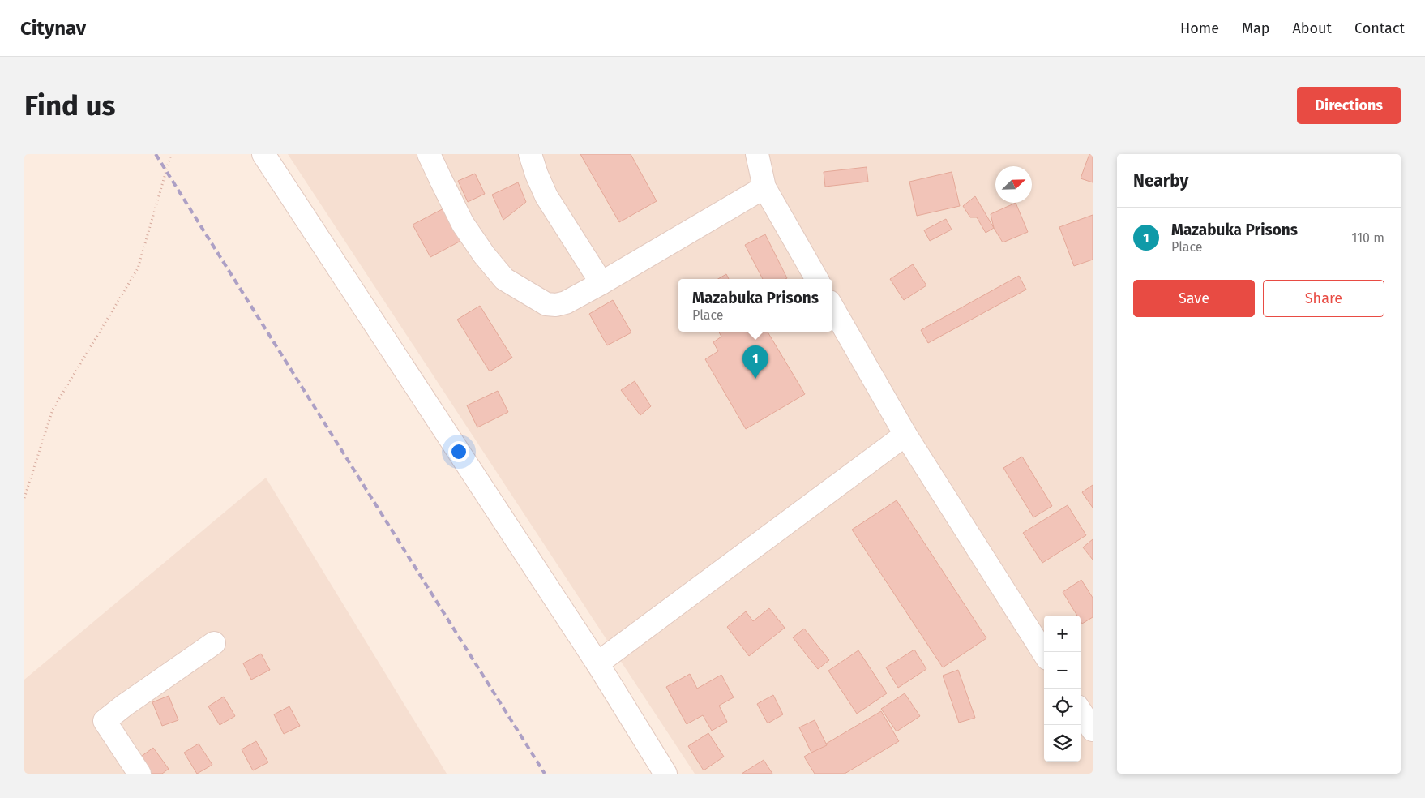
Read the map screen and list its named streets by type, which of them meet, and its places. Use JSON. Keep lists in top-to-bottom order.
{
  "north": "top right",
  "page": {
    "header": "Citynav",
    "nav": [
      "Home",
      "Map",
      "About",
      "Contact"
    ],
    "buttons": [
      "Directions",
      ["Save", "Share"]
    ],
    "title": "Find us",
    "heading": "Nearby",
    "list": [
      {
        "mark": "1",
        "name": "Mazabuka Prisons",
        "note": "Place",
        "value": "110 m"
      }
    ],
    "popup": ["Mazabuka Prisons", "Place"],
    "pins": "1",
    "map_buttons": ["+", "−"]
  }
}
